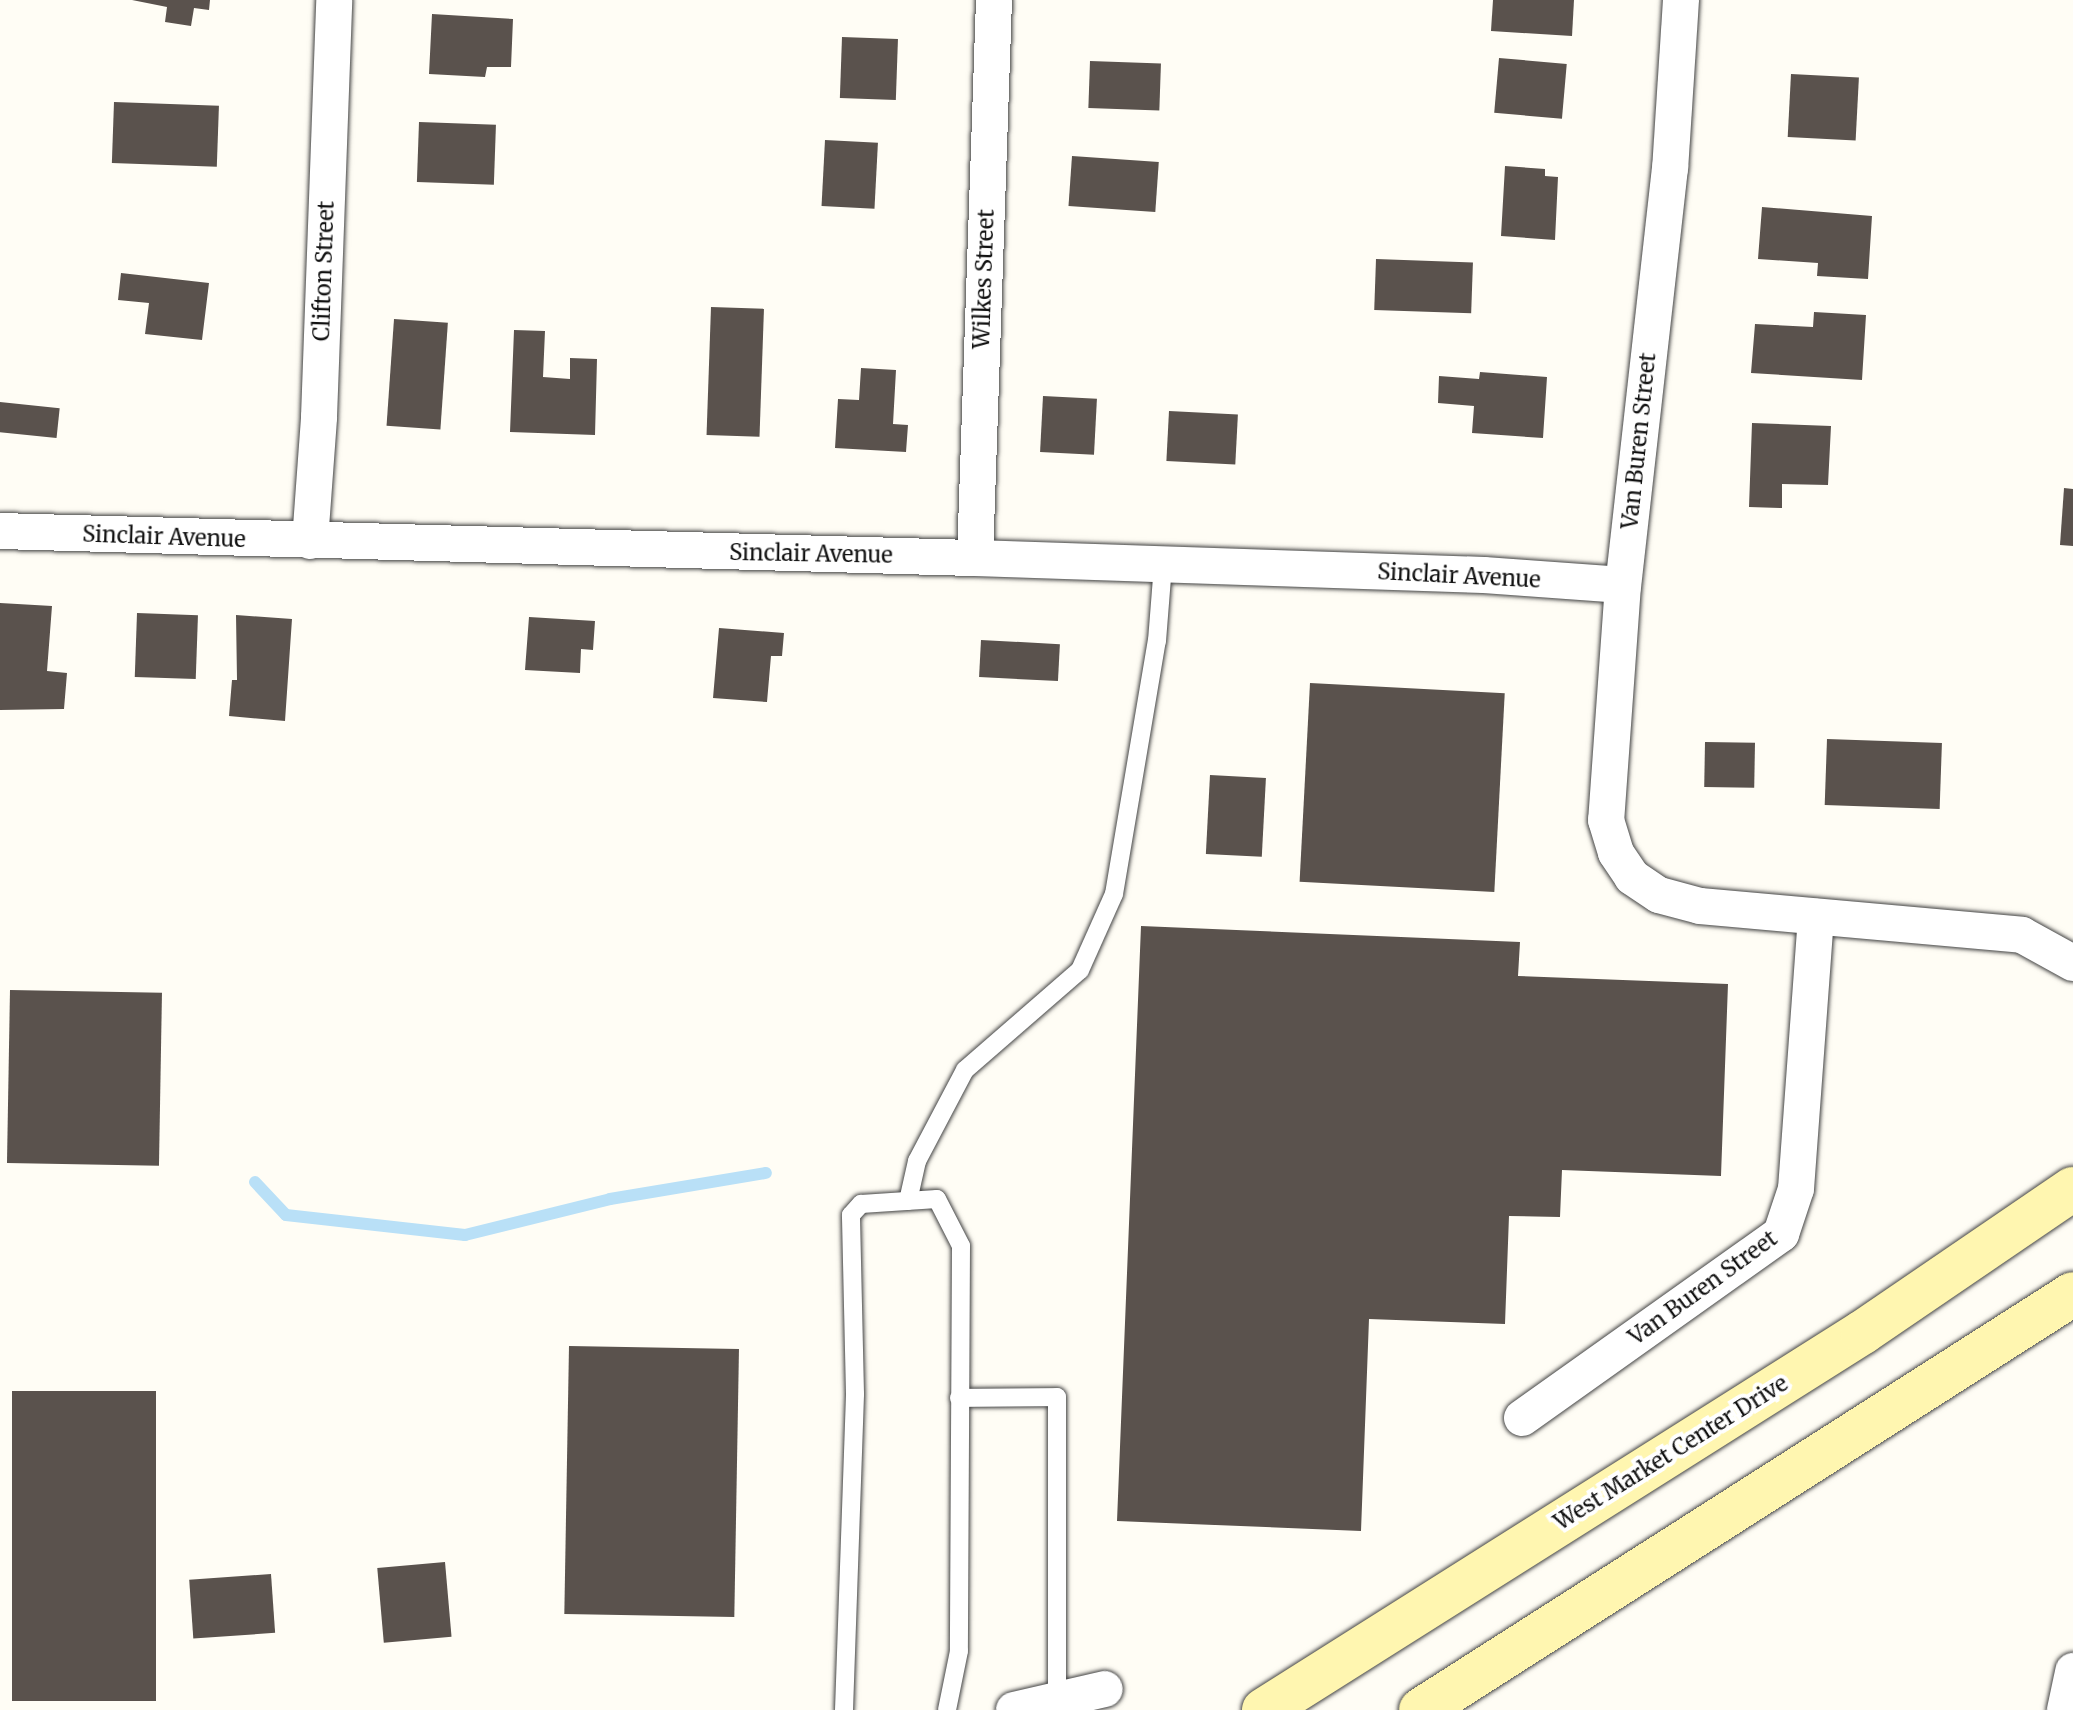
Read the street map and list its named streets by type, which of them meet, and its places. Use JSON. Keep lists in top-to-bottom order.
{
  "streets": {
    "main road": ["West Market Center Drive"],
    "street": [
      "Clifton Street",
      "Wilkes Street",
      "Van Buren Street",
      "Sinclair Avenue"
    ]
  },
  "crossings": [
    ["Clifton Street", "Sinclair Avenue"],
    ["Wilkes Street", "Sinclair Avenue"],
    ["Van Buren Street", "Sinclair Avenue"]
  ]
}
